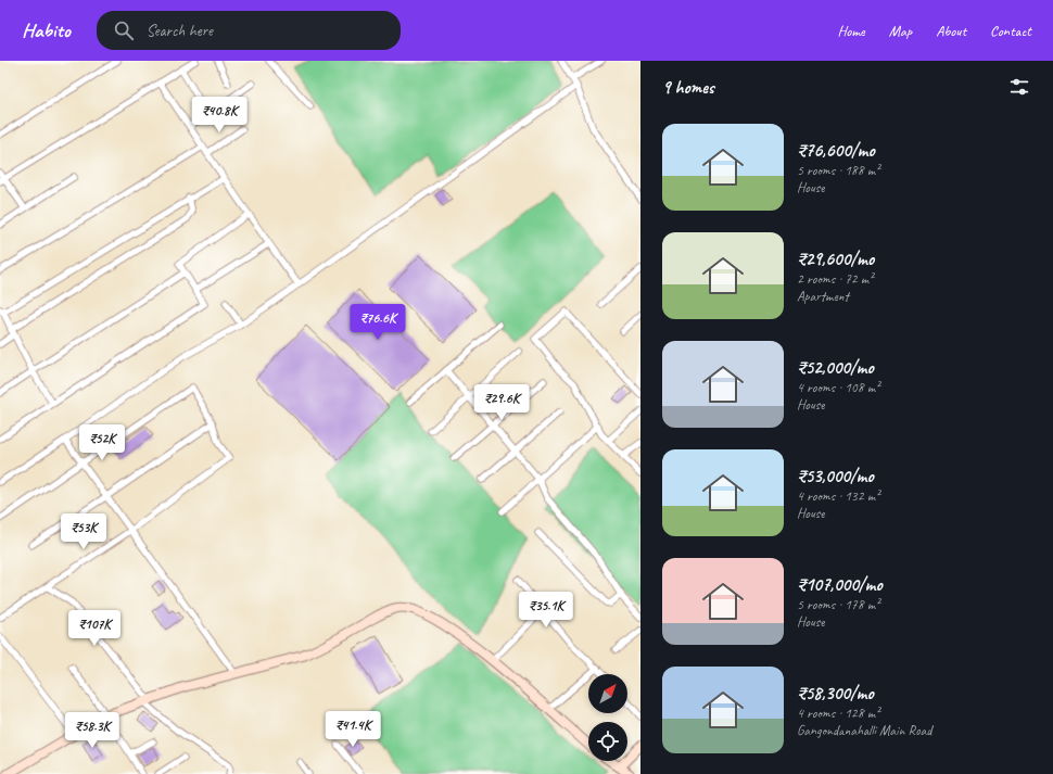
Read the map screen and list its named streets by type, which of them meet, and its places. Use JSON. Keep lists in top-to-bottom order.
{
  "north": "top right",
  "page": {
    "header": "Habito",
    "search": "Search here",
    "nav": [
      "Home",
      "Map",
      "About",
      "Contact"
    ],
    "heading": "9 homes",
    "price": [
      "₹40.8K",
      "₹76.6K",
      "₹29.6K",
      "₹52K",
      "₹53K",
      "₹35.1K",
      "₹107K",
      "₹41.4K",
      "₹58.3K"
    ],
    "list": [
      {
        "name": "₹76,600/mo",
        "note": "5 rooms · 188 m² · House"
      },
      {
        "name": "₹29,600/mo",
        "note": "2 rooms · 72 m² · Apartment"
      },
      {
        "name": "₹52,000/mo",
        "note": "4 rooms · 108 m² · House"
      },
      {
        "name": "₹53,000/mo",
        "note": "4 rooms · 132 m² · House"
      },
      {
        "name": "₹107,000/mo",
        "note": "5 rooms · 178 m² · House"
      },
      {
        "name": "₹58,300/mo",
        "note": "4 rooms · 128 m² · Gangondanahalli Main Road"
      }
    ]
  }
}
